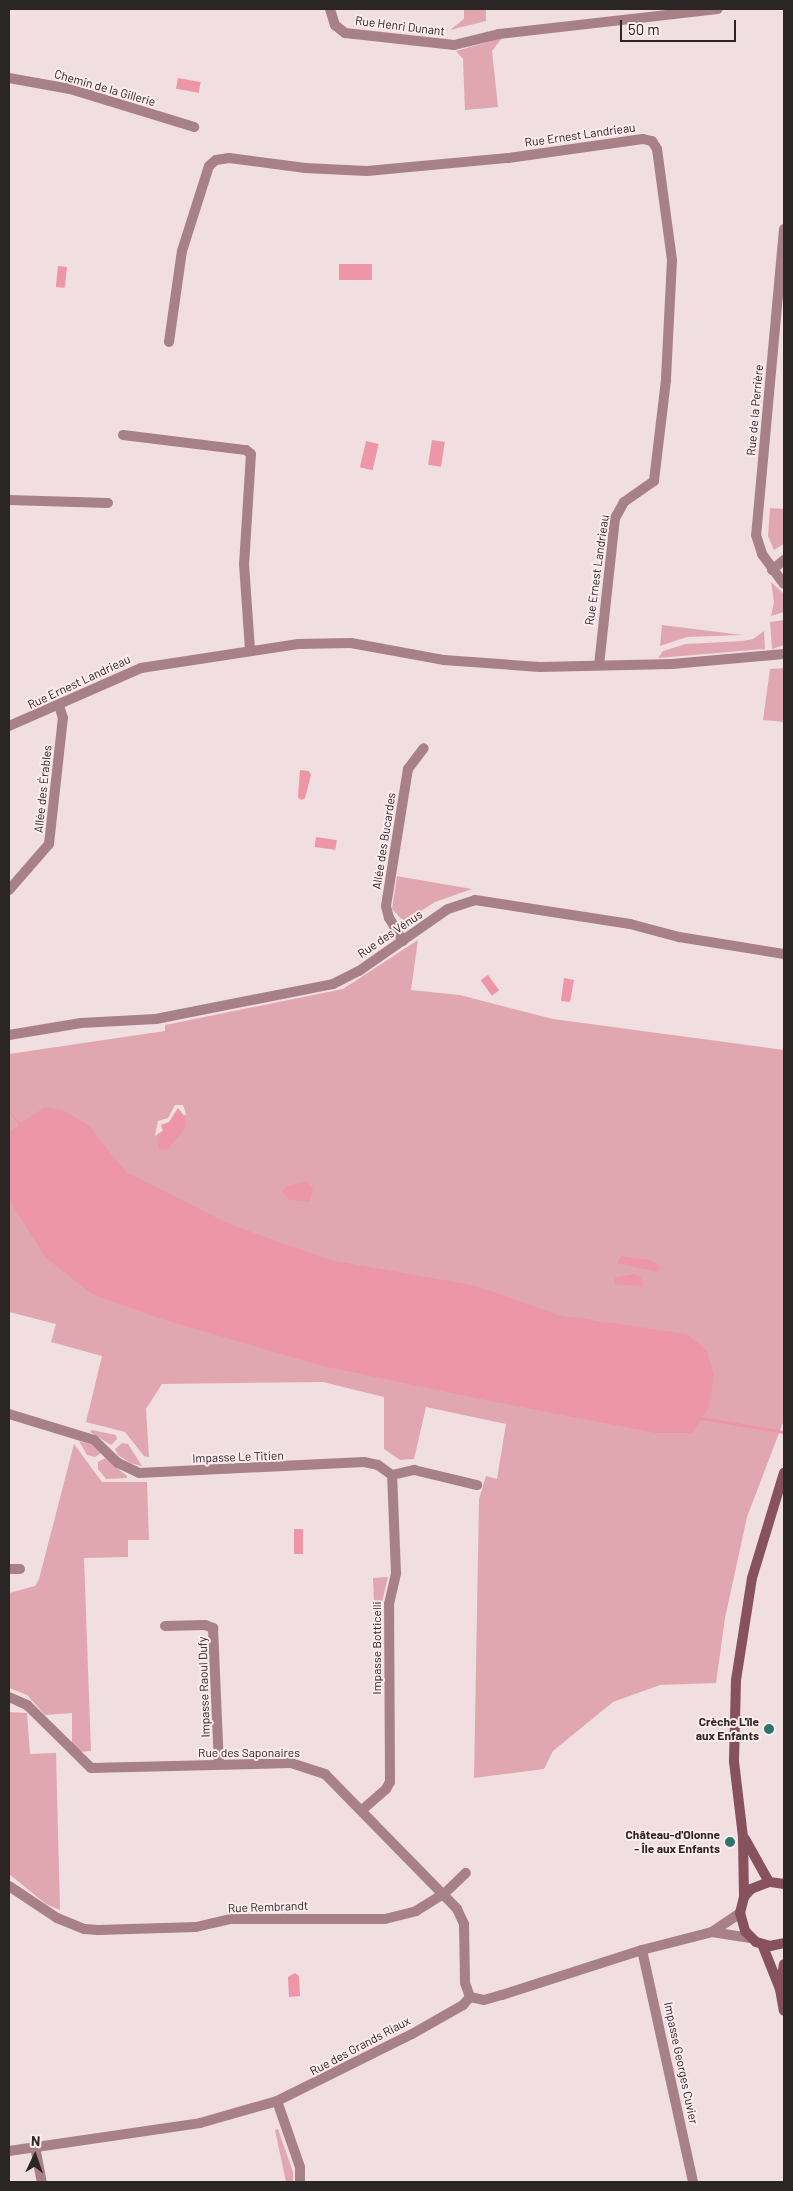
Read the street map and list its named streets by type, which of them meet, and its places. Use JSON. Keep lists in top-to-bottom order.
{
  "streets": {
    "street": [
      "Rue Henri Dunant",
      "Chemin de la Gillerie",
      "Rue Ernest Landrieau",
      "Rue de la Perrière",
      "Allée des Érables",
      "Allée des Bucardes",
      "Rue des Vénus",
      "Impasse Le Titien",
      "Impasse Botticelli",
      "Impasse Raoul Dufy",
      "Rue des Saponaires",
      "Rue Rembrandt",
      "Rue des Grands Riaux",
      "Impasse Georges Cuvier"
    ]
  },
  "crossings": [
    ["Rue Ernest Landrieau", "Allée des Érables"],
    ["Allée des Bucardes", "Rue des Vénus"],
    ["Impasse Le Titien", "Impasse Botticelli"],
    ["Impasse Botticelli", "Rue des Saponaires"],
    ["Impasse Raoul Dufy", "Rue des Saponaires"],
    ["Rue des Saponaires", "Rue Rembrandt"],
    ["Rue des Saponaires", "Rue des Grands Riaux"]
  ],
  "places": ["Crèche L'ïle aux Enfants", "Château-d'Olonne - Île aux Enfants"],
  "scale_bar": "50 m",
  "north": "top"
}
